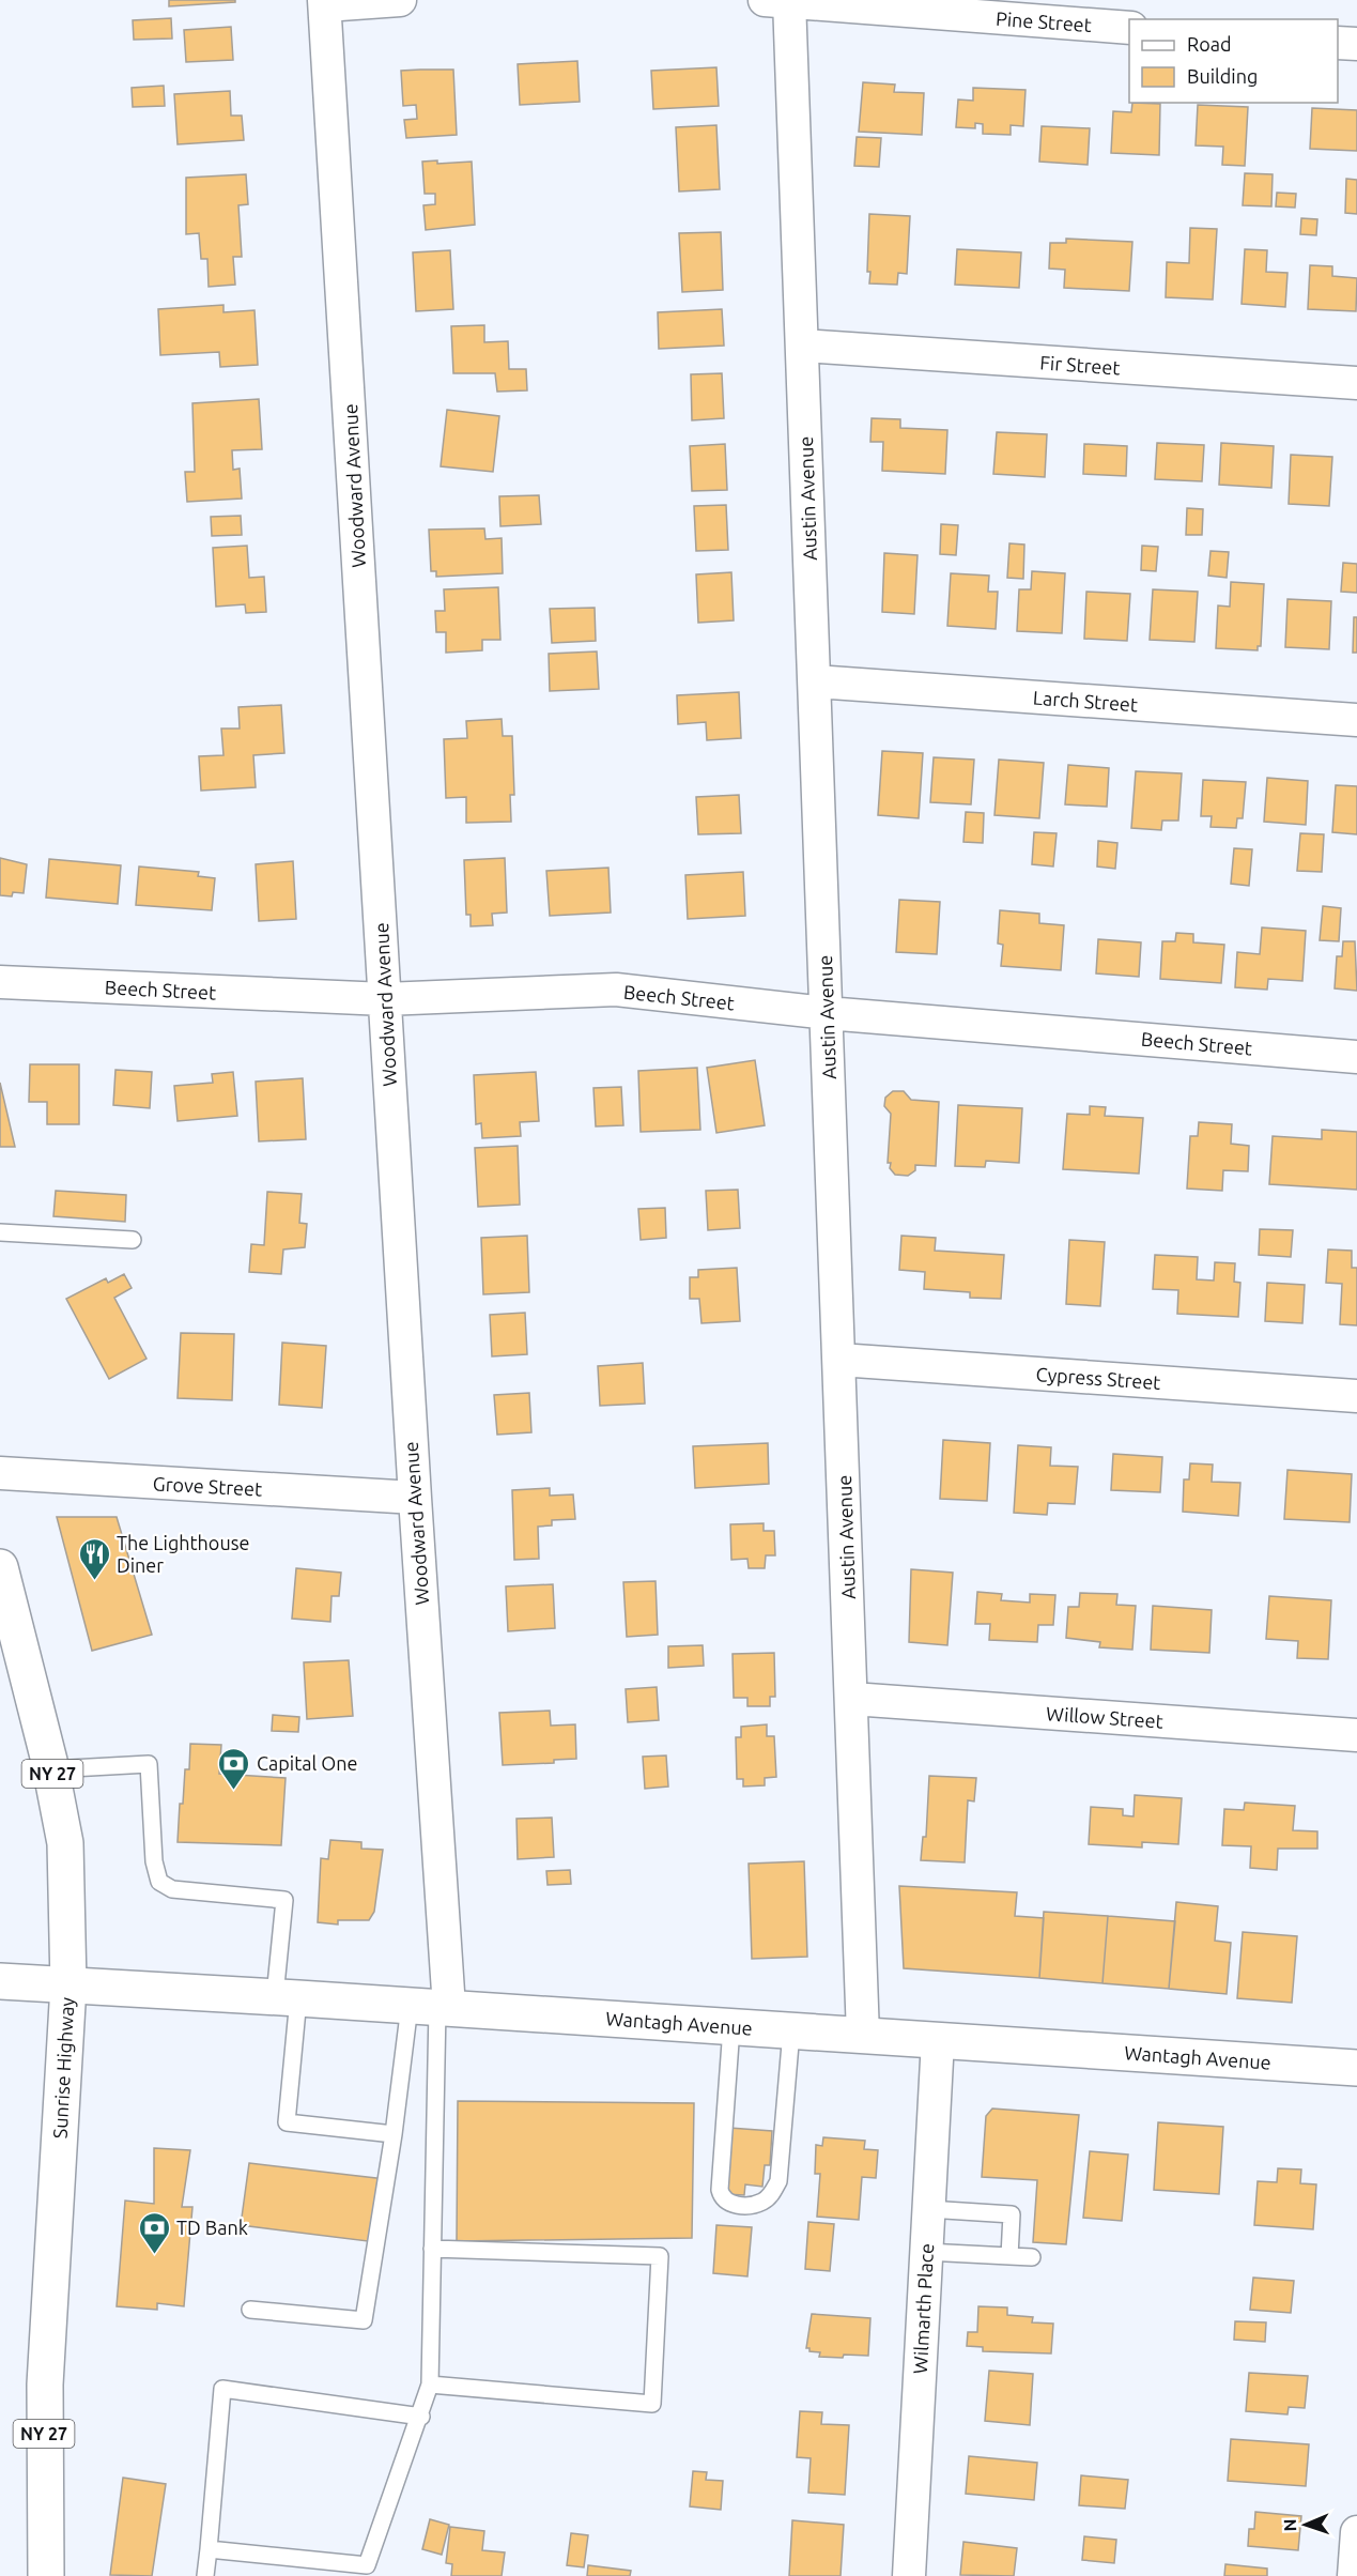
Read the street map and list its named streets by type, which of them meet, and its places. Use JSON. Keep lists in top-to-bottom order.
{
  "streets": {
    "main road": ["NY 27", "Wantagh Avenue", "Sunrise Highway"],
    "street": [
      "Pine Street",
      "Fir Street",
      "Woodward Avenue",
      "Austin Avenue",
      "Larch Street",
      "Beech Street",
      "Cypress Street",
      "Grove Street",
      "Willow Street",
      "Wilmarth Place"
    ]
  },
  "crossings": [
    ["Pine Street", "Austin Avenue"],
    ["Fir Street", "Austin Avenue"],
    ["Woodward Avenue", "Beech Street"],
    ["Woodward Avenue", "Grove Street"],
    ["Woodward Avenue", "Wantagh Avenue"],
    ["Austin Avenue", "Larch Street"],
    ["Austin Avenue", "Beech Street"],
    ["Austin Avenue", "Cypress Street"],
    ["Austin Avenue", "Willow Street"],
    ["Austin Avenue", "Wantagh Avenue"],
    ["Wantagh Avenue", "Sunrise Highway"],
    ["Wantagh Avenue", "Wilmarth Place"]
  ],
  "places": {
    "restaurant": ["The Lighthouse Diner"],
    "bank": ["Capital One", "TD Bank"]
  },
  "legend": ["Road", "Building"],
  "north": "left"
}
